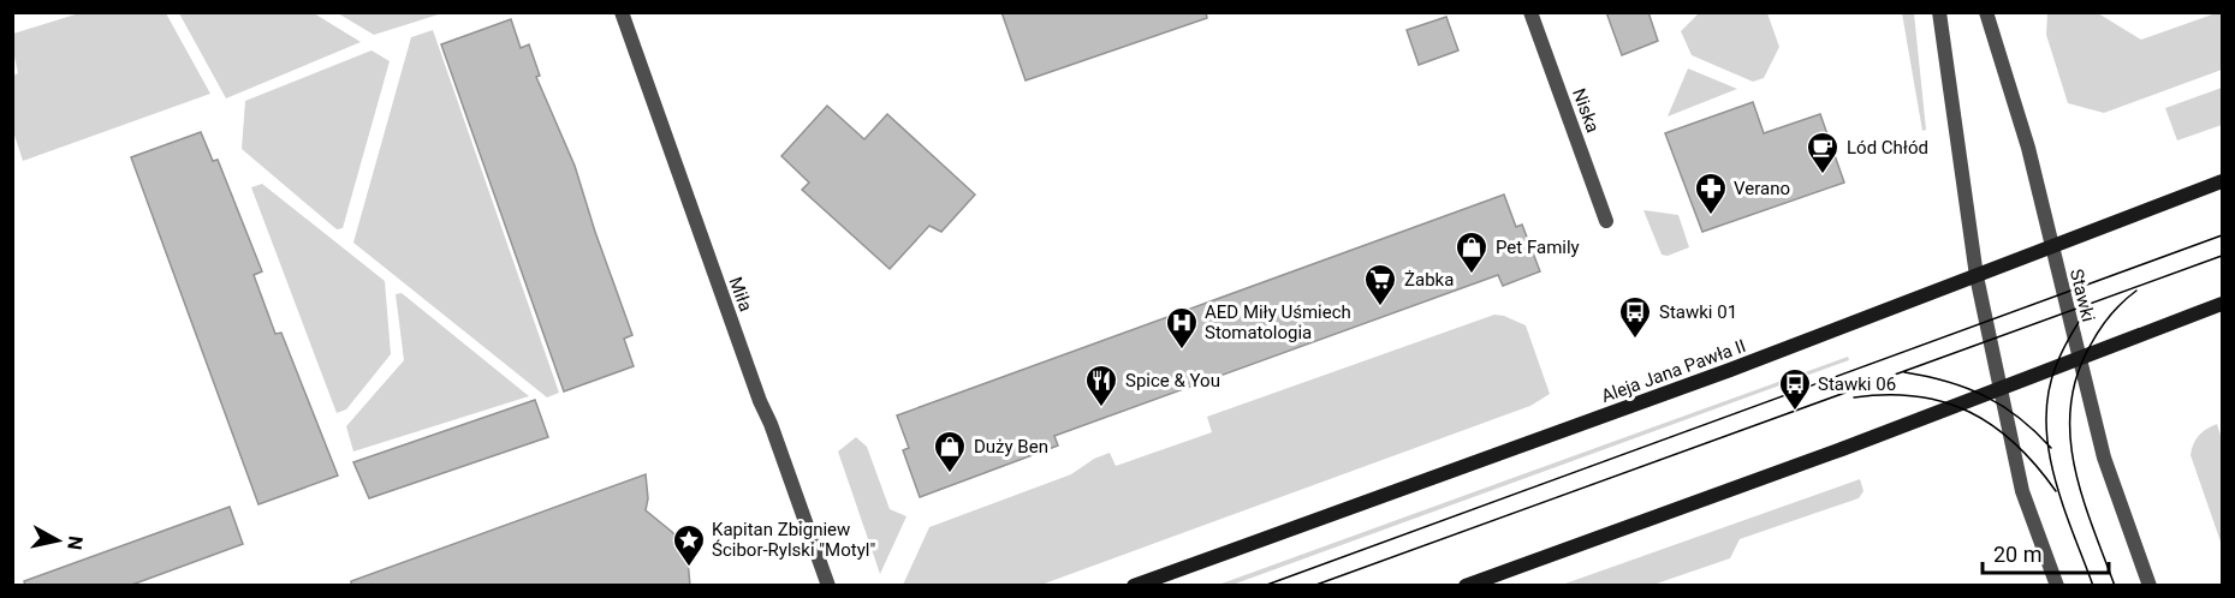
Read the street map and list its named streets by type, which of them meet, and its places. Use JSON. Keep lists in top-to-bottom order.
{
  "streets": {
    "main road": ["Aleja Jana Pawła II"],
    "street": ["Niska", "Miła", "Stawki"]
  },
  "crossings": [
    ["Stawki", "Aleja Jana Pawła II"]
  ],
  "places": {
    "cafe": ["Lód Chłód"],
    "pharmacy": ["Verano"],
    "shop": ["Pet Family", "Duży Ben"],
    "supermarket": ["Żabka"],
    "bus stop": ["Stawki 01", "Stawki 06"],
    "hospital": ["AED Miły Uśmiech Stomatologia"],
    "restaurant": ["Spice & You"],
    "place": ["Kapitan Zbigniew Ścibor-Rylski \"Motyl\""]
  },
  "scale_bar": "20 m",
  "north": "right"
}
